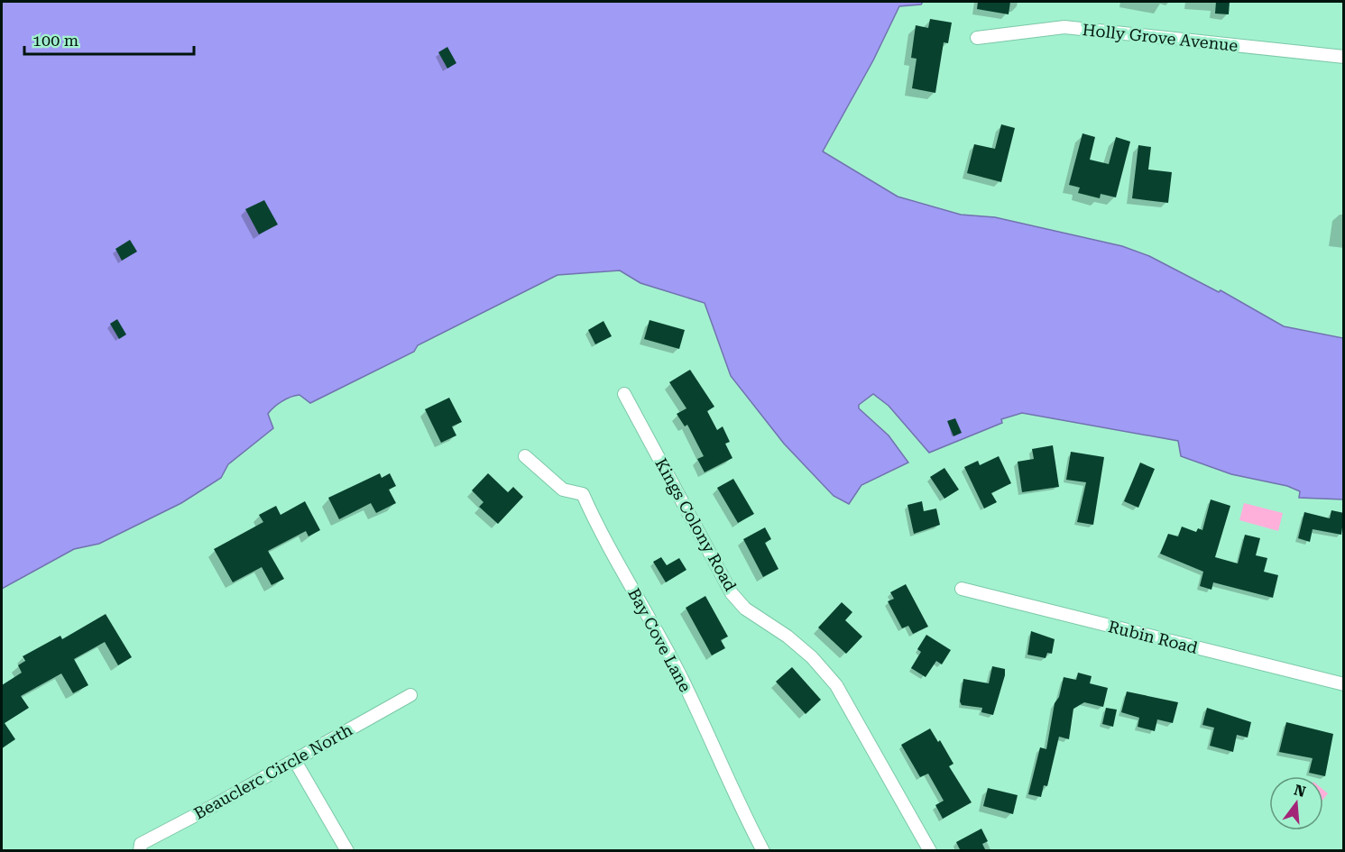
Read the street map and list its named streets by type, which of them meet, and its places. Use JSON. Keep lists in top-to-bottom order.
{
  "streets": {
    "street": [
      "Holly Grove Avenue",
      "Kings Colony Road",
      "Rubin Road",
      "Bay Cove Lane",
      "Beauclerc Circle North"
    ]
  },
  "scale_bar": "100 m",
  "north": "top"
}
